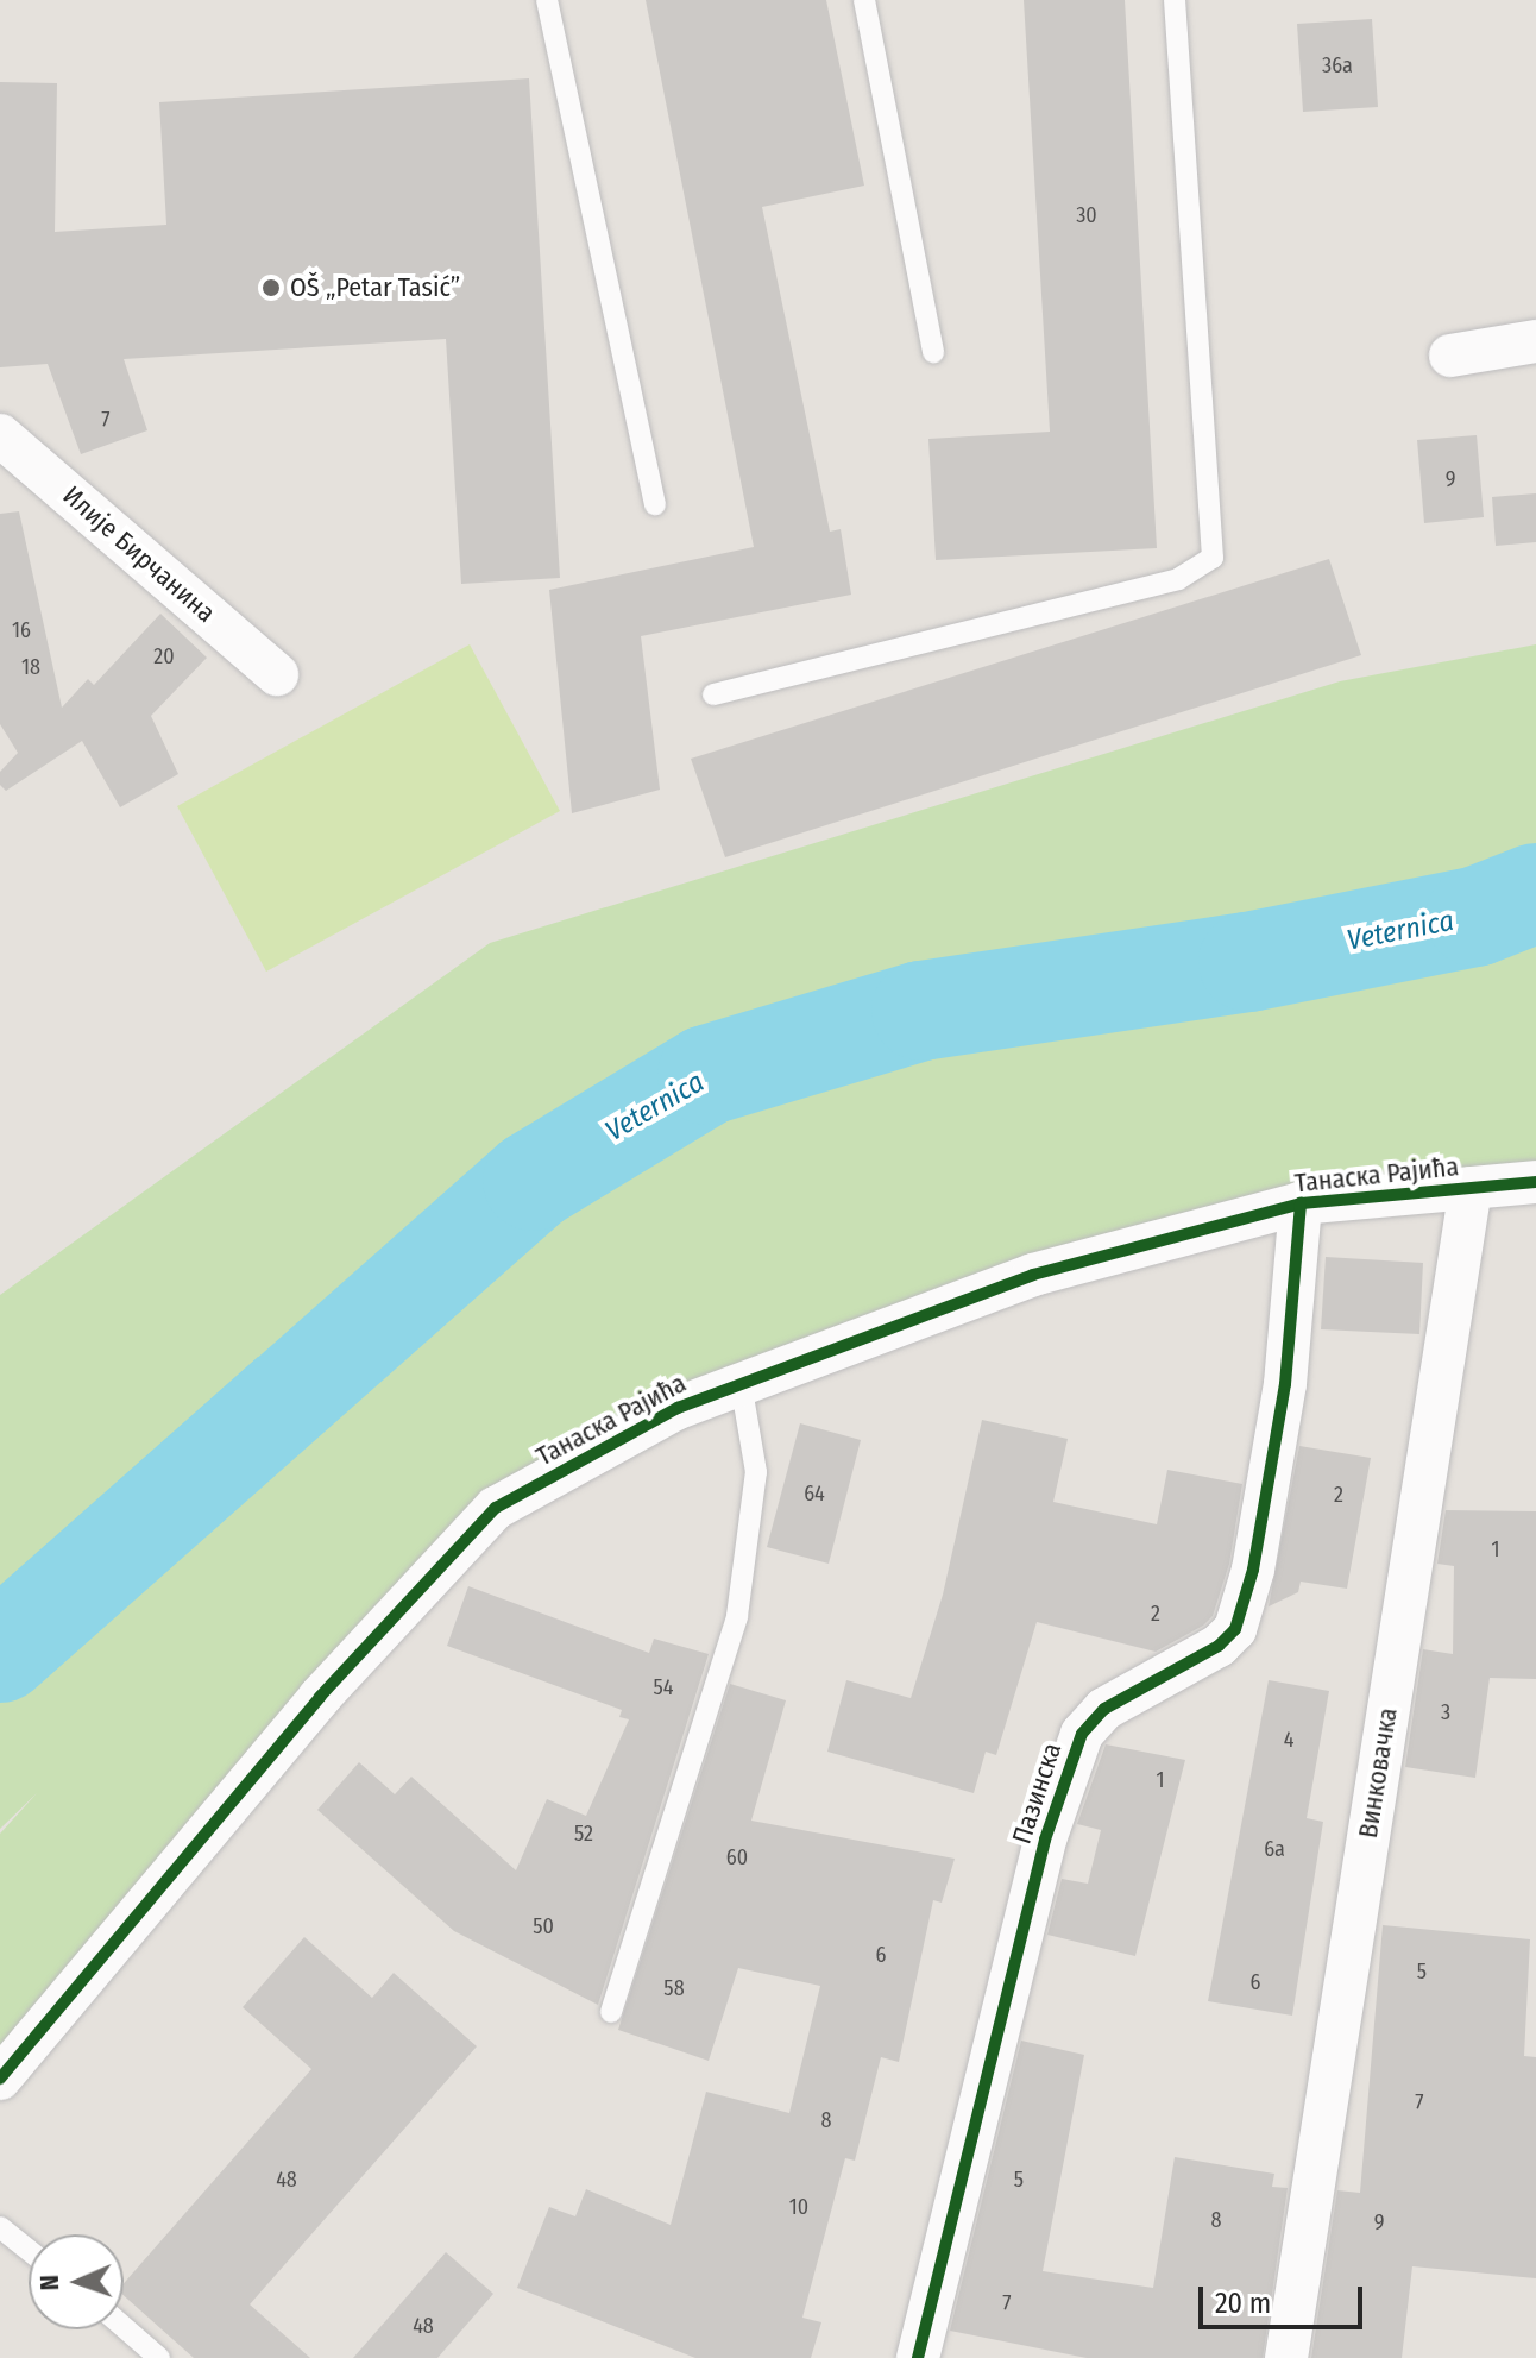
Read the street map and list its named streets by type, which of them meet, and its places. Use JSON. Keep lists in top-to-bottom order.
{
  "streets": {
    "street": [
      "Илије Бирчанина",
      "Танаска Рајића",
      "Винковачка",
      "Пазинска"
    ]
  },
  "crossings": [
    ["Танаска Рајића", "Винковачка"],
    ["Танаска Рајића", "Пазинска"]
  ],
  "water": ["Veternica"],
  "places": ["OŠ „Petar Tasić”"],
  "house_numbers": [
    "36a",
    "30",
    "7",
    "9",
    "16",
    "20",
    "18",
    "64",
    "2",
    "1",
    "2",
    "54",
    "3",
    "4",
    "1",
    "52",
    "6a",
    "60",
    "50",
    "6",
    "5",
    "6",
    "58",
    "7",
    "8",
    "48",
    "5",
    "10",
    "8",
    "9",
    "7",
    "48"
  ],
  "scale_bar": "20 m",
  "north": "left"
}
